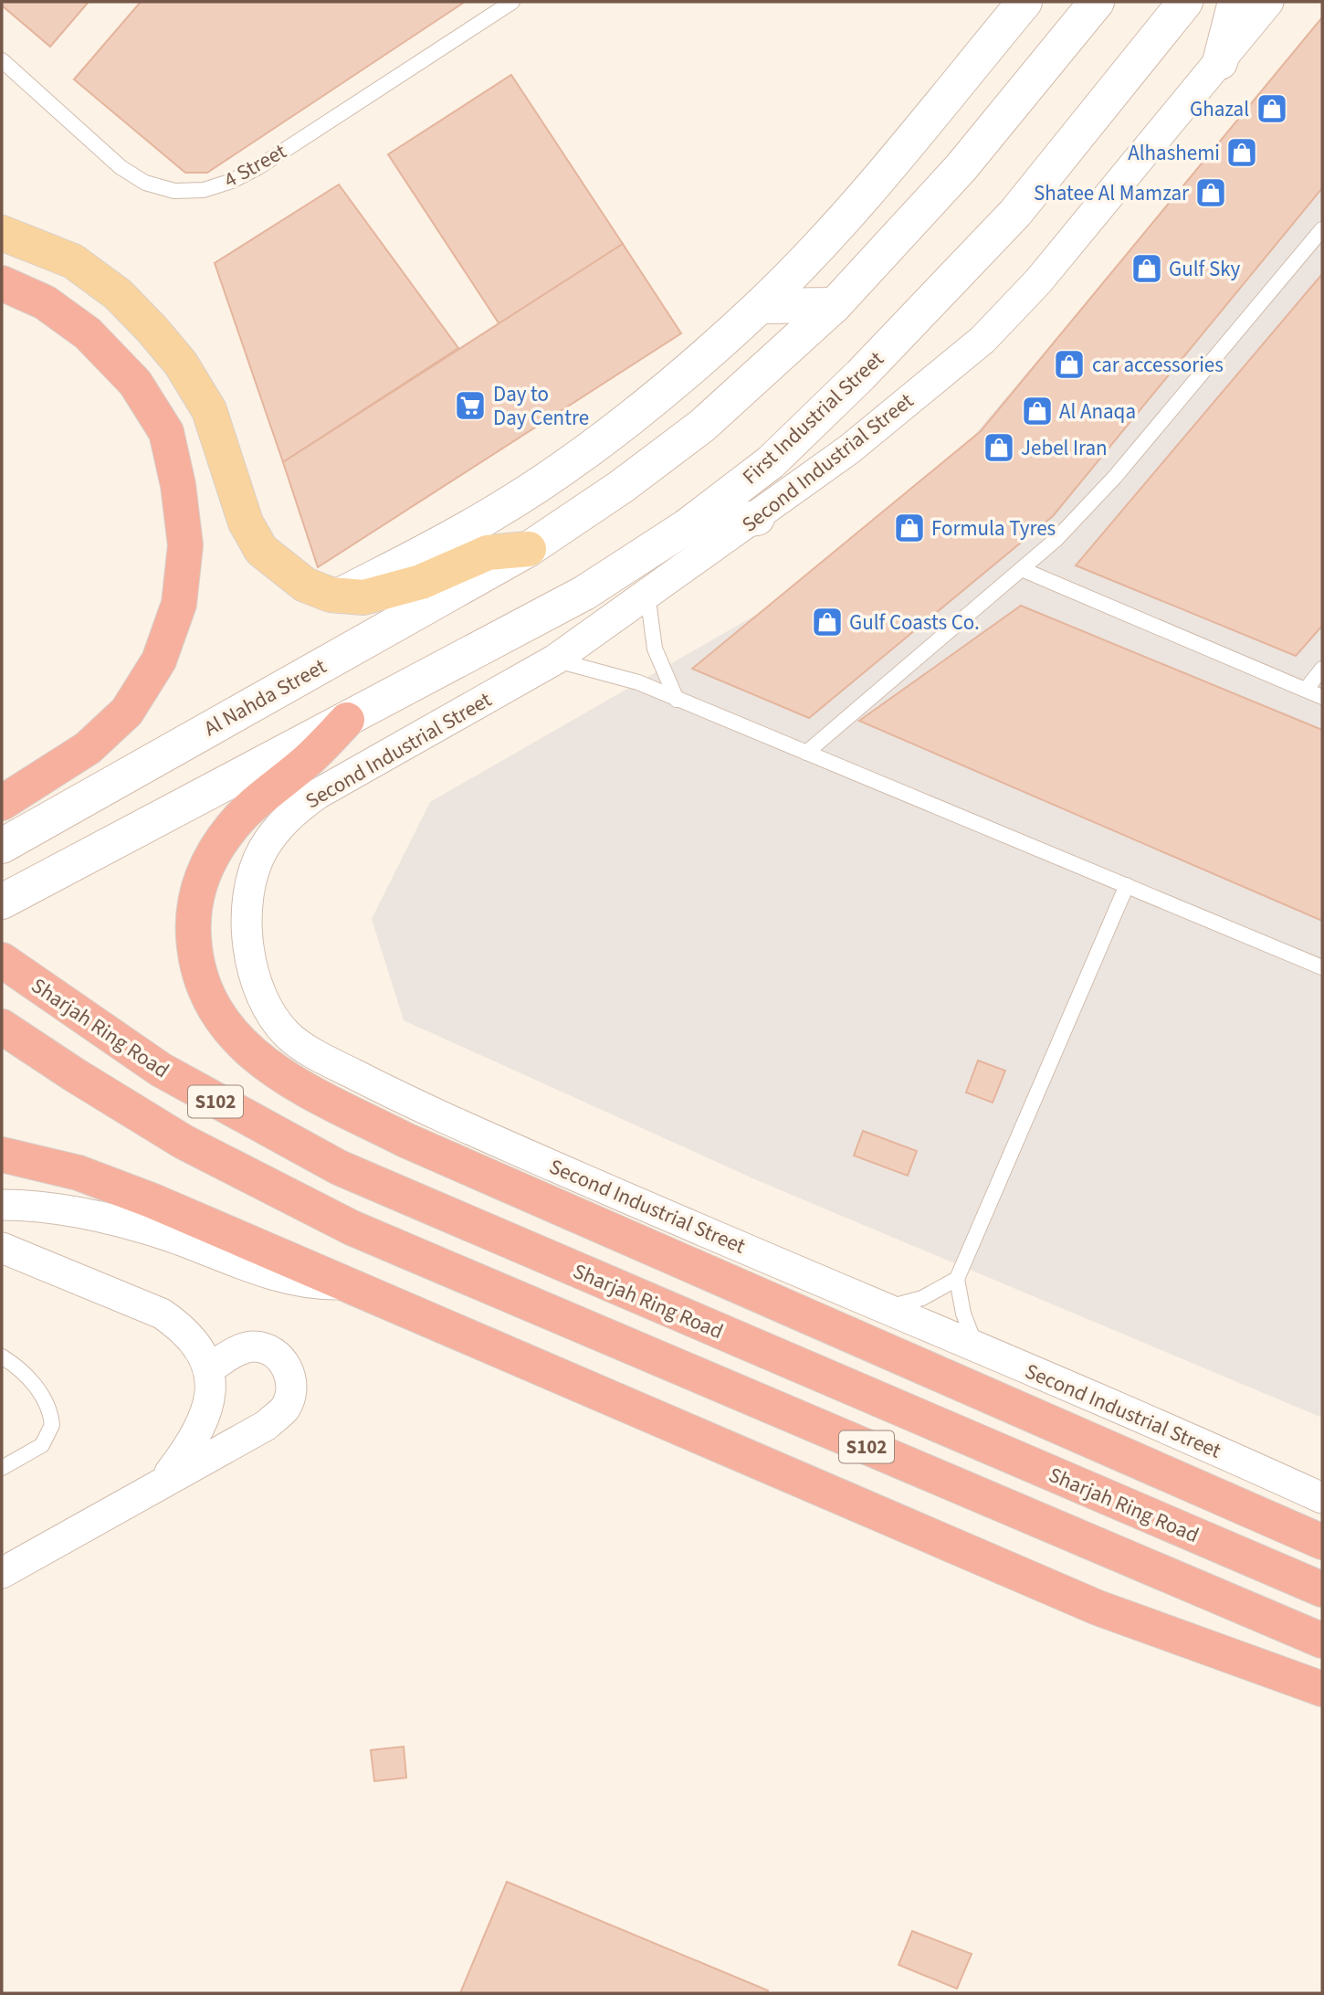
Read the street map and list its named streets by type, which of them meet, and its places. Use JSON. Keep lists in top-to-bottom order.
{
  "streets": {
    "highway": ["Sharjah Ring Road", "S102"],
    "main road": ["First Industrial Street", "Al Nahda Street"],
    "street": ["Second Industrial Street"],
    "lane": ["4 Street"]
  },
  "places": {
    "shop": [
      "Ghazal",
      "Alhashemi",
      "Shatee Al Mamzar",
      "Gulf Sky",
      "car accessories",
      "Al Anaqa",
      "Jebel Iran",
      "Formula Tyres",
      "Gulf Coasts Co."
    ],
    "supermarket": ["Day to Day Centre"]
  }
}
